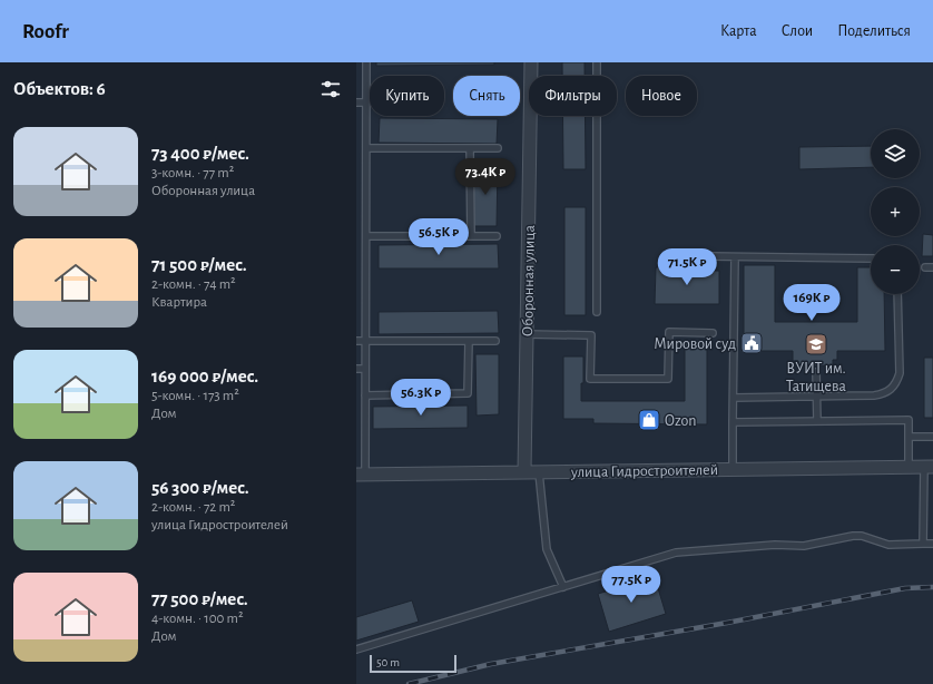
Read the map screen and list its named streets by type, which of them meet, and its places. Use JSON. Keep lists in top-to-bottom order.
{
  "streets": {
    "street": ["Оборонная улица", "улица Гидростроителей"]
  },
  "crossings": [
    ["Оборонная улица", "улица Гидростроителей"]
  ],
  "places": {
    "public building": ["Мировой суд"],
    "school or university": ["ВУИТ им. Татищева"],
    "shop": ["Ozon"]
  },
  "scale_bar": "50 m",
  "page": {
    "header": "Roofr",
    "nav": ["Карта", "Слои", "Поделиться"],
    "heading": "Объектов: 6",
    "chip": [
      "Купить",
      "Снять",
      "Фильтры",
      "Новое"
    ],
    "list": [
      {
        "name": "73 400 ₽/мес.",
        "note": "3-комн. · 77 m² · Оборонная улица"
      },
      {
        "name": "71 500 ₽/мес.",
        "note": "2-комн. · 74 m² · Квартира"
      },
      {
        "name": "169 000 ₽/мес.",
        "note": "5-комн. · 173 m² · Дом"
      },
      {
        "name": "56 300 ₽/мес.",
        "note": "2-комн. · 72 m² · улица Гидростроителей"
      },
      {
        "name": "77 500 ₽/мес.",
        "note": "4-комн. · 100 m² · Дом"
      }
    ],
    "map_buttons": ["+", "−"],
    "price": [
      "73.4K ₽",
      "56.5K ₽",
      "71.5K ₽",
      "169K ₽",
      "56.3K ₽",
      "77.5K ₽"
    ],
    "scale": "50 m"
  }
}
